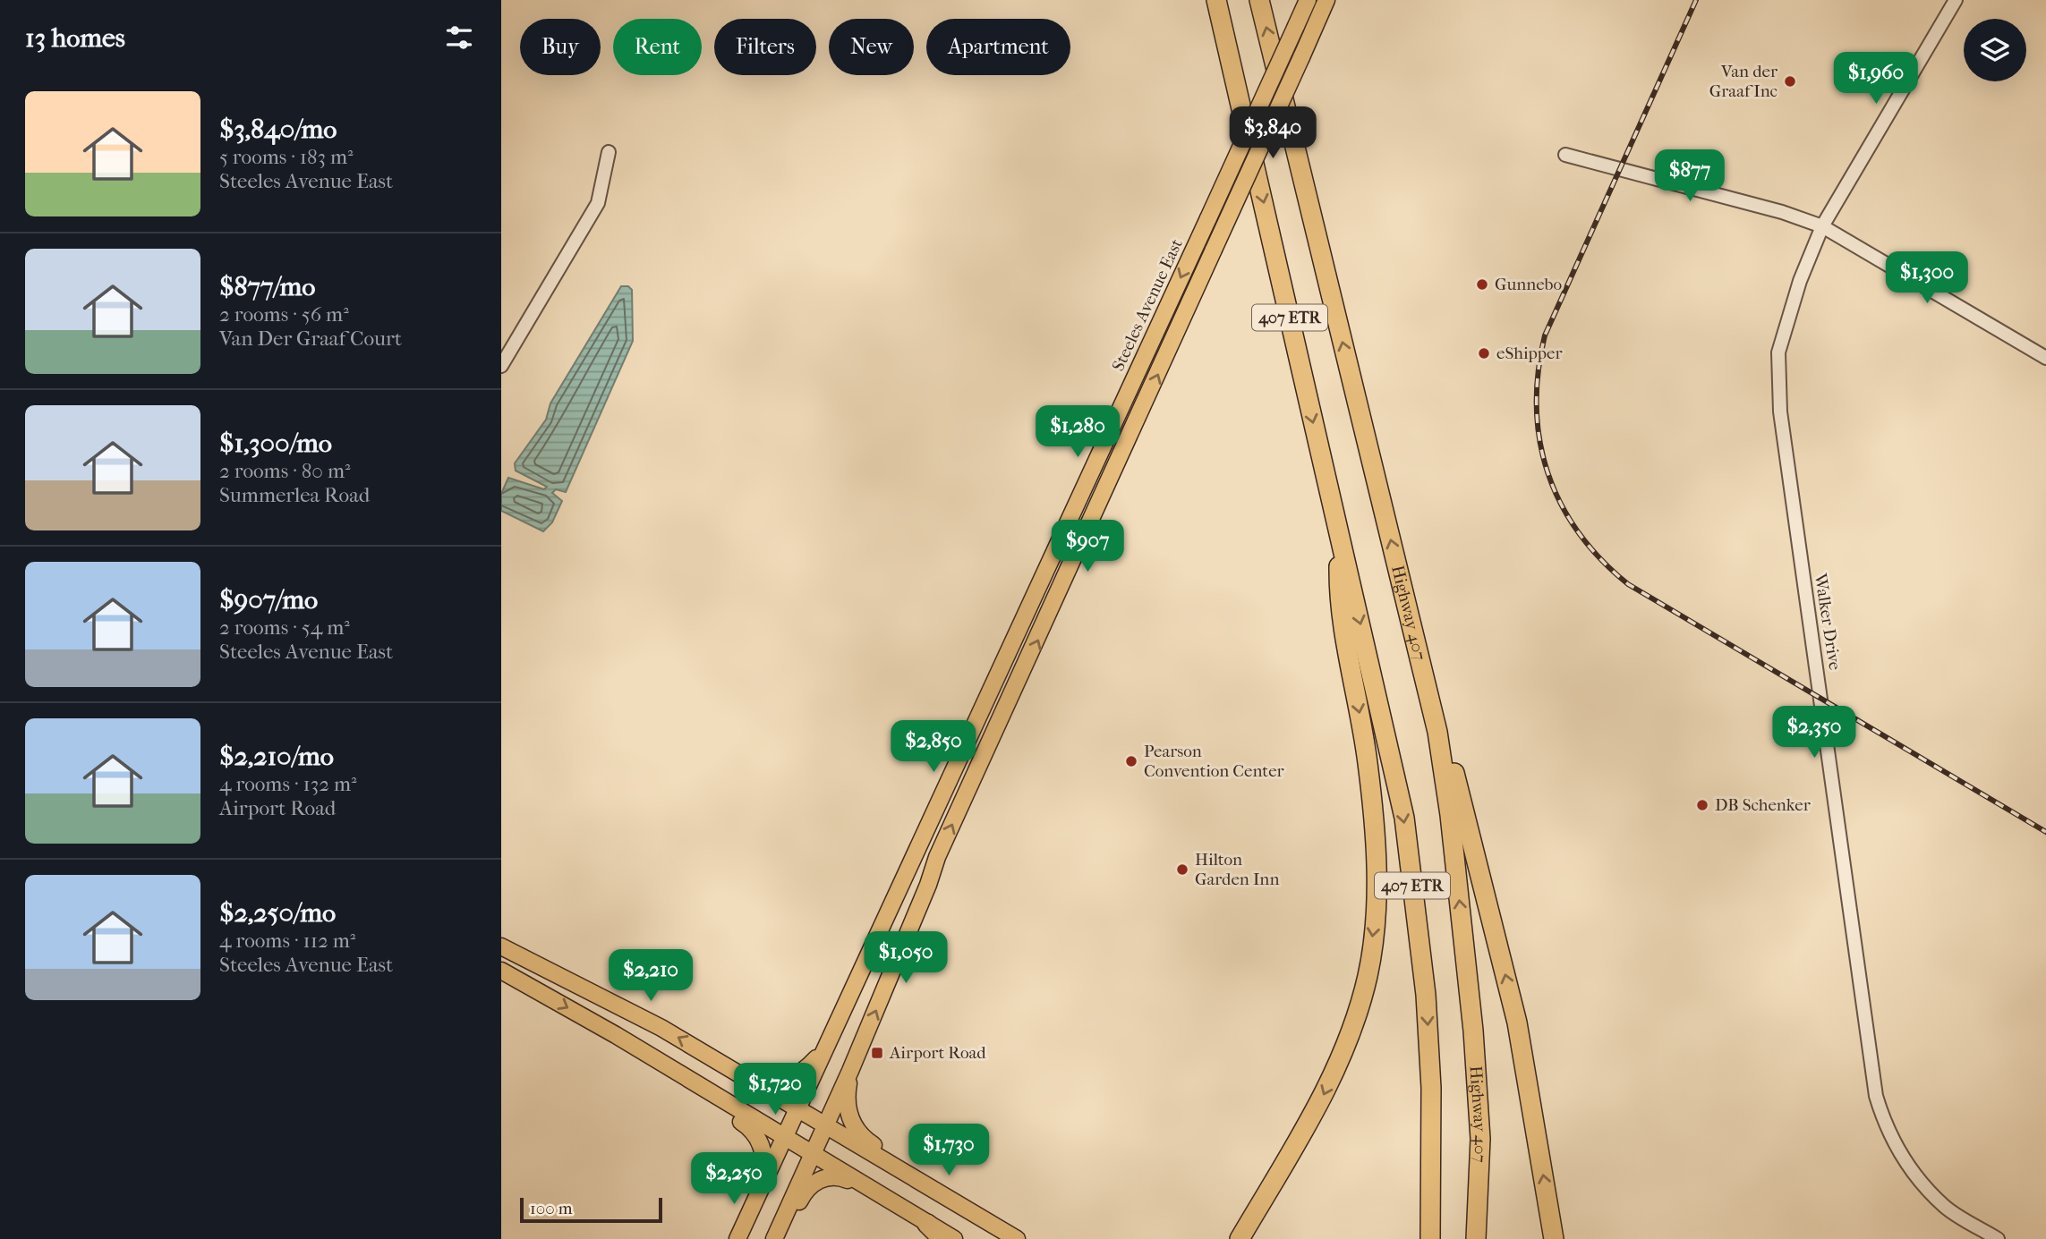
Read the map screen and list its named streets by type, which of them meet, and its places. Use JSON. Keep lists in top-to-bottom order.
{
  "streets": {
    "highway": ["407 ETR", "Highway 407"],
    "main road": ["Steeles Avenue East"],
    "street": ["Walker Drive"]
  },
  "places": {
    "other": [
      "Van der Graaf Inc",
      "Gunnebo",
      "eShipper",
      "Pearson Convention Center",
      "DB Schenker",
      "Hilton Garden Inn"
    ],
    "transit": ["Airport Road"]
  },
  "scale_bar": "100 m",
  "page": {
    "heading": "13 homes",
    "chip": [
      "Buy",
      "Rent",
      "Filters",
      "New",
      "Apartment"
    ],
    "price": [
      "$1,960",
      "$3,840",
      "$877",
      "$1,300",
      "$1,280",
      "$907",
      "$2,350",
      "$2,850",
      "$1,050",
      "$2,210",
      "$1,720",
      "$1,730",
      "$2,250"
    ],
    "list": [
      {
        "name": "$3,840/mo",
        "note": "5 rooms · 183 m² · Steeles Avenue East"
      },
      {
        "name": "$877/mo",
        "note": "2 rooms · 56 m² · Van Der Graaf Court"
      },
      {
        "name": "$1,300/mo",
        "note": "2 rooms · 80 m² · Summerlea Road"
      },
      {
        "name": "$907/mo",
        "note": "2 rooms · 54 m² · Steeles Avenue East"
      },
      {
        "name": "$2,210/mo",
        "note": "4 rooms · 132 m² · Airport Road"
      },
      {
        "name": "$2,250/mo",
        "note": "4 rooms · 112 m² · Steeles Avenue East"
      }
    ],
    "scale": "100 m"
  }
}
